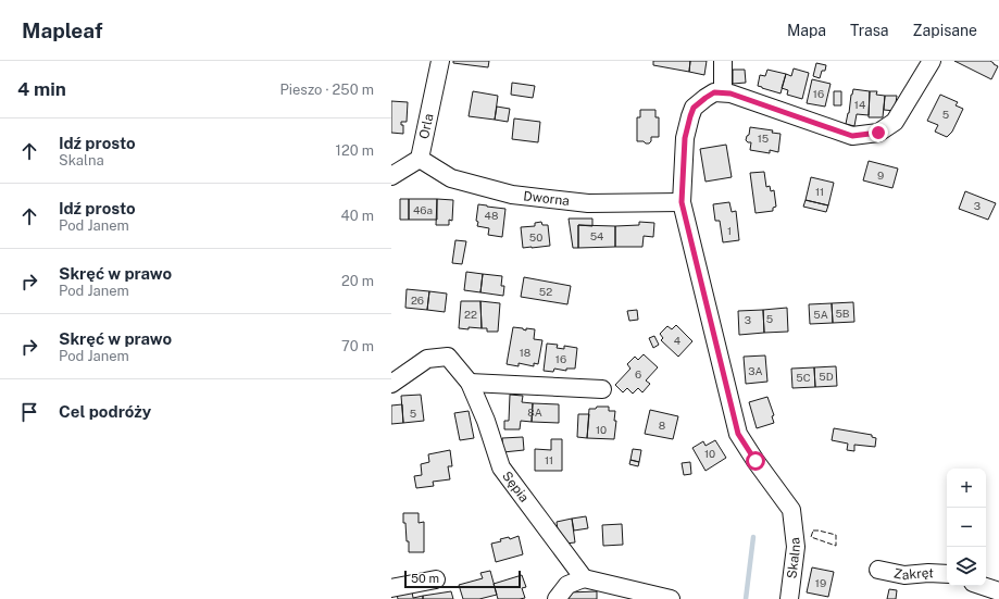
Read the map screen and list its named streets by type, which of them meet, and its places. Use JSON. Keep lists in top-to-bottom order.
{
  "streets": {
    "street": [
      "Orla",
      "Dworna",
      "Sępia",
      "Skalna",
      "Zakręt"
    ]
  },
  "crossings": [
    ["Orla", "Dworna"],
    ["Dworna", "Skalna"]
  ],
  "house_numbers": [
    "16",
    "14",
    "5",
    "15",
    "9",
    "11",
    "3",
    "46a",
    "48",
    "1",
    "54",
    "50",
    "52",
    "26",
    "5B",
    "22",
    "5A",
    "5",
    "3",
    "4",
    "18",
    "16",
    "3A",
    "6",
    "5D",
    "5C",
    "8A",
    "5",
    "8",
    "10",
    "10",
    "11",
    "19"
  ],
  "scale_bar": "50 m",
  "page": {
    "header": "Mapleaf",
    "nav": ["Mapa", "Trasa", "Zapisane"],
    "heading": ["4 min", "Pieszo · 250 m"],
    "list": [
      ["Idź prosto", "Skalna", "120 m"],
      ["Idź prosto", "Pod Janem", "40 m"],
      ["Skręć w prawo", "Pod Janem", "20 m"],
      ["Skręć w prawo", "Pod Janem", "70 m"],
      "Cel podróży"
    ],
    "map_buttons": ["+", "−"],
    "scale": "50 m"
  }
}
